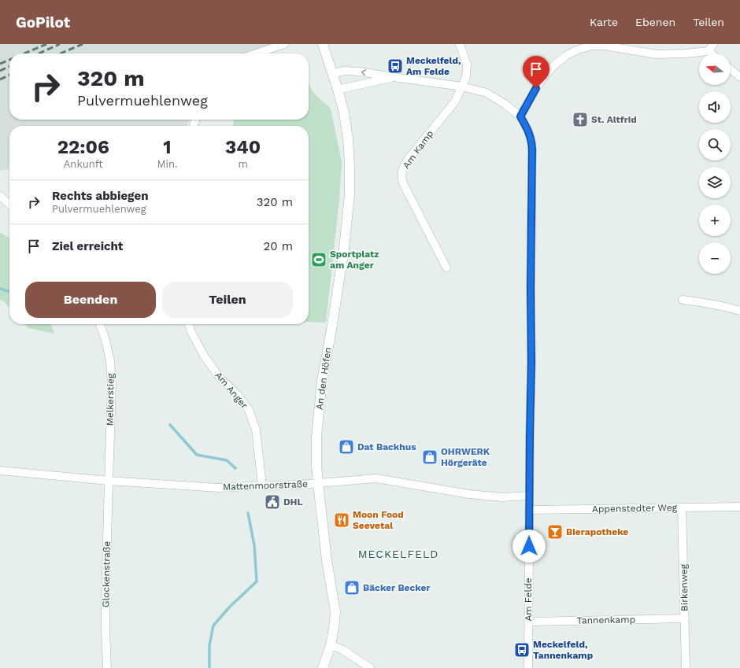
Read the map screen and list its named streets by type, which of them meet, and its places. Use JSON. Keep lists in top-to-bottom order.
{
  "streets": {
    "street": [
      "Am Kamp",
      "An den Höfen",
      "Am Anger",
      "Melkerstieg",
      "Mattenmoorstraße",
      "Appenstedter Weg",
      "Glockenstraße",
      "Birkenweg",
      "Am Felde",
      "Tannenkamp"
    ]
  },
  "crossings": [
    ["Am Kamp", "Am Felde"],
    ["An den Höfen", "Mattenmoorstraße"],
    ["An den Höfen", "Am Felde"],
    ["Am Anger", "Mattenmoorstraße"],
    ["Melkerstieg", "Mattenmoorstraße"],
    ["Melkerstieg", "Glockenstraße"],
    ["Mattenmoorstraße", "Glockenstraße"],
    ["Mattenmoorstraße", "Am Felde"],
    ["Appenstedter Weg", "Birkenweg"],
    ["Appenstedter Weg", "Am Felde"],
    ["Birkenweg", "Tannenkamp"],
    ["Am Felde", "Tannenkamp"]
  ],
  "districts": ["MECKELFELD"],
  "places": {
    "bus stop": ["Meckelfeld, Am Felde", "Meckelfeld, Tannenkamp"],
    "church": ["St. Altfrid"],
    "sports": ["Sportplatz am Anger"],
    "shop": ["Dat Backhus", "OHRWERK Hörgeräte", "Bäcker Becker"],
    "public building": ["DHL"],
    "restaurant": ["Moon Food Seevetal"],
    "bar": ["Bierapotheke"]
  },
  "north": "left",
  "page": {
    "header": "GoPilot",
    "nav": ["Karte", "Ebenen", "Teilen"],
    "map_buttons": ["+", "−"],
    "turn": ["320 m", "Pulvermuehlenweg"],
    "eta": [
      "22:06",
      "Ankunft",
      "1",
      "Min.",
      "340",
      "m"
    ],
    "list": [
      {
        "name": "Rechts abbiegen",
        "note": "Pulvermuehlenweg",
        "value": "320 m"
      },
      {
        "name": "Ziel erreicht",
        "value": "20 m"
      }
    ],
    "buttons": ["Beenden", "Teilen"]
  }
}
